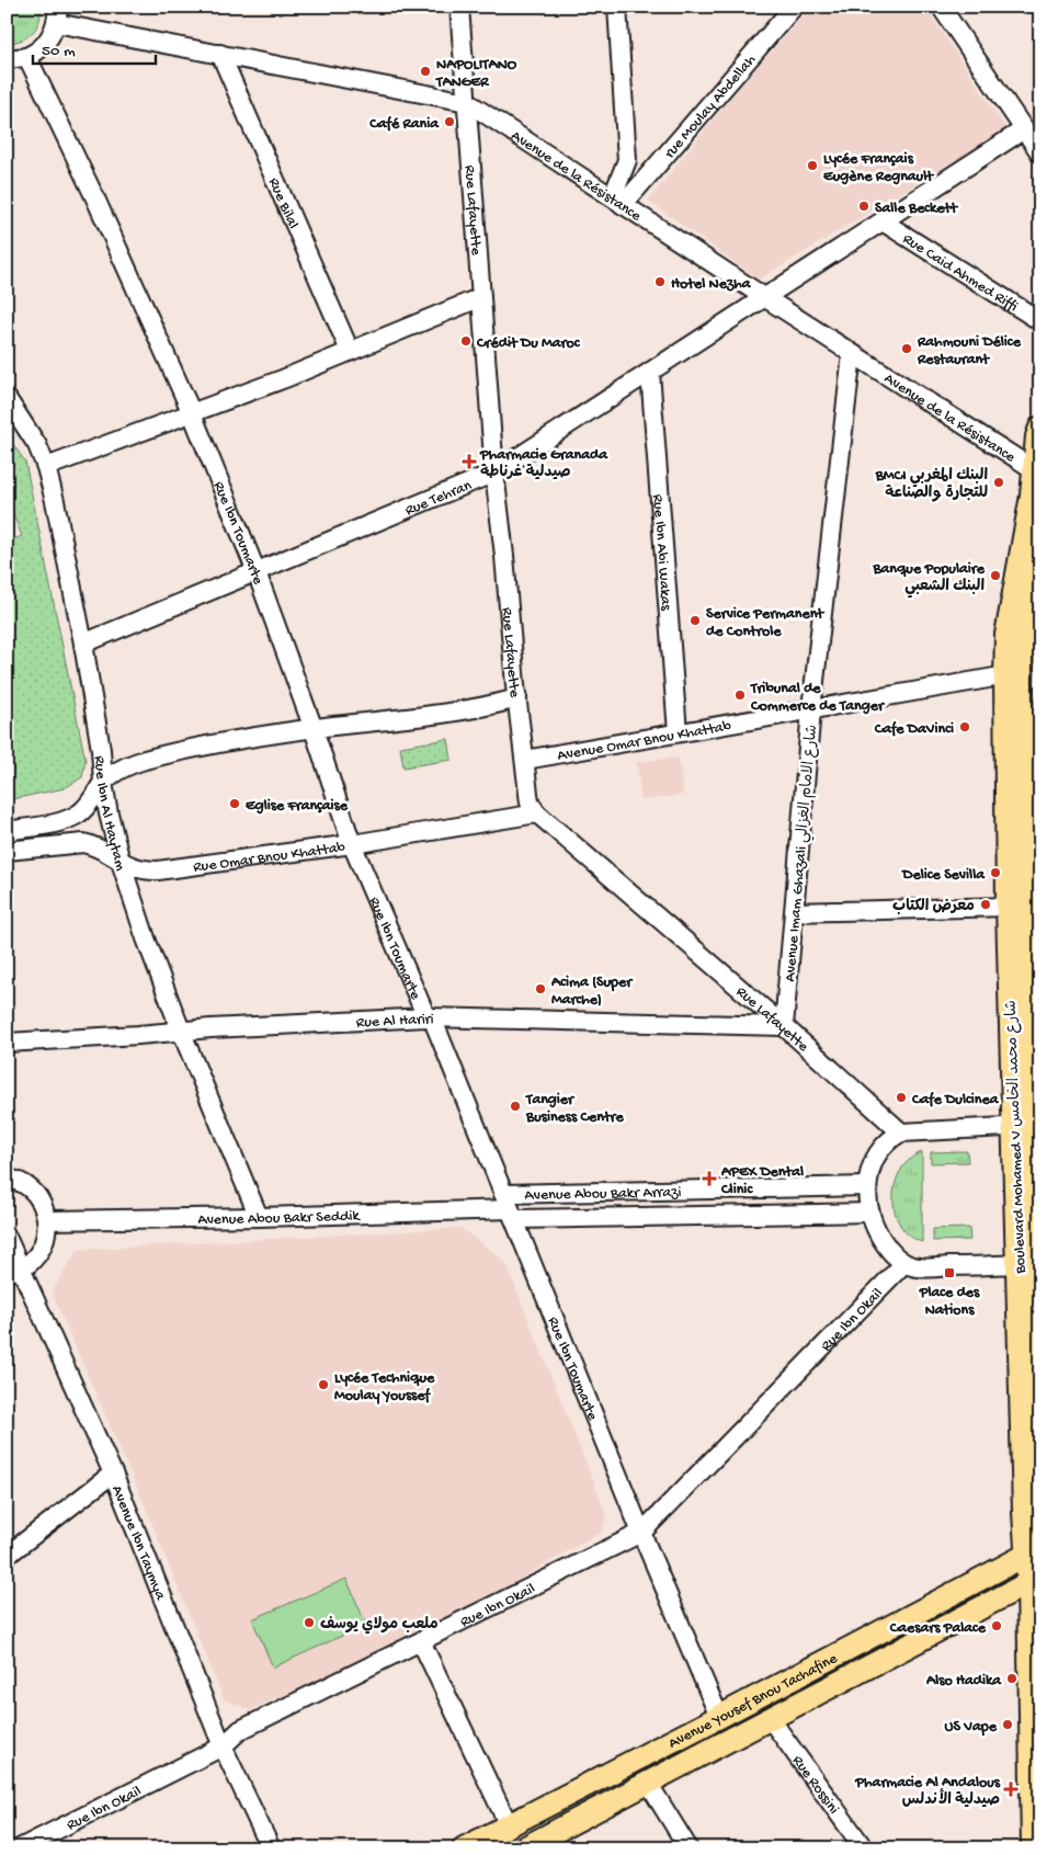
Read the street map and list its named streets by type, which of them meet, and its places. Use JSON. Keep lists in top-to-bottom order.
{
  "streets": {
    "main road": ["Boulevard Mohamed V شارع محمد الخامس", "Avenue Yousef Bnou Tachafine"],
    "street": [
      "rue Moulay Abdellah",
      "Avenue de la Résistance",
      "Rue Bilal",
      "Rue Lafayette",
      "Rue Caid Ahmed Riffi",
      "Rue Tehran",
      "Rue Ibn Toumarte",
      "Rue Ibn Abi Wakas",
      "Avenue Omar Bnou Khattab",
      "Rue Ibn Al Haytam",
      "Avenue Imam Ghazali شارع الامام الغزالي",
      "Rue Omar Bnou Khattab",
      "Rue Al Hariri",
      "Avenue Abou Bakr Arrazi",
      "Avenue Abou Bakr Seddik",
      "Rue Ibn Okail",
      "Avenue Ibn Taymya",
      "Rue Rossini"
    ]
  },
  "crossings": [
    ["rue Moulay Abdellah", "Avenue de la Résistance"],
    ["Avenue de la Résistance", "Rue Bilal"],
    ["Avenue de la Résistance", "Rue Lafayette"],
    ["Avenue de la Résistance", "Rue Tehran"],
    ["Avenue de la Résistance", "Avenue Imam Ghazali شارع الامام الغزالي"],
    ["Avenue de la Résistance", "Boulevard Mohamed V شارع محمد الخامس"],
    ["Rue Lafayette", "Rue Tehran"],
    ["Rue Lafayette", "Avenue Omar Bnou Khattab"],
    ["Rue Lafayette", "Avenue Imam Ghazali شارع الامام الغزالي"],
    ["Rue Lafayette", "Rue Omar Bnou Khattab"],
    ["Rue Lafayette", "Rue Al Hariri"],
    ["Rue Lafayette", "Boulevard Mohamed V شارع محمد الخامس"],
    ["Rue Lafayette", "Avenue Abou Bakr Arrazi"],
    ["Rue Lafayette", "Rue Ibn Okail"],
    ["Rue Caid Ahmed Riffi", "Rue Tehran"],
    ["Rue Tehran", "Rue Ibn Toumarte"],
    ["Rue Tehran", "Rue Ibn Abi Wakas"],
    ["Rue Tehran", "Rue Ibn Al Haytam"],
    ["Rue Ibn Toumarte", "Rue Omar Bnou Khattab"],
    ["Rue Ibn Toumarte", "Rue Al Hariri"],
    ["Rue Ibn Toumarte", "Avenue Abou Bakr Arrazi"],
    ["Rue Ibn Toumarte", "Avenue Abou Bakr Seddik"],
    ["Rue Ibn Toumarte", "Rue Ibn Okail"],
    ["Rue Ibn Toumarte", "Avenue Yousef Bnou Tachafine"],
    ["Rue Ibn Abi Wakas", "Avenue Omar Bnou Khattab"],
    ["Avenue Omar Bnou Khattab", "Avenue Imam Ghazali شارع الامام الغزالي"],
    ["Avenue Omar Bnou Khattab", "Boulevard Mohamed V شارع محمد الخامس"],
    ["Rue Ibn Al Haytam", "Rue Omar Bnou Khattab"],
    ["Rue Ibn Al Haytam", "Rue Al Hariri"],
    ["Rue Ibn Al Haytam", "Avenue Abou Bakr Seddik"],
    ["Avenue Imam Ghazali شارع الامام الغزالي", "Rue Al Hariri"],
    ["Boulevard Mohamed V شارع محمد الخامس", "Avenue Abou Bakr Arrazi"],
    ["Boulevard Mohamed V شارع محمد الخامس", "Rue Ibn Okail"],
    ["Boulevard Mohamed V شارع محمد الخامس", "Avenue Yousef Bnou Tachafine"],
    ["Avenue Abou Bakr Arrazi", "Avenue Abou Bakr Seddik"],
    ["Avenue Abou Bakr Arrazi", "Rue Ibn Okail"],
    ["Rue Ibn Okail", "Avenue Ibn Taymya"],
    ["Avenue Yousef Bnou Tachafine", "Rue Rossini"]
  ],
  "places": {
    "other": [
      "NAPOLITANO TANGER",
      "Café Rania",
      "Lycée Français Eugène Regnault",
      "Salle Beckett",
      "Hotel Nezha",
      "Crédit Du Maroc",
      "Rahmouni Délice Restaurant",
      "BMCI البنك المغربي للتجارة والصناعة",
      "Banque Populaire البنك الشعبي",
      "Service Permanent de Controle",
      "Tribunal de Commerce de Tanger",
      "Cafe DaVinci",
      "Eglise Française",
      "Delice Sevilla",
      "معرض الكتاب",
      "Acima (Super Marche)",
      "Cafe Dulcinea",
      "Tangier Business Centre",
      "Lycée Technique Moulay Youssef",
      "ملعب مولاي يوسف",
      "Caesars Palace",
      "Also Hadika",
      "US Vape"
    ],
    "health": ["Pharmacie Granada صيدلية غرناطة", "APEX Dental Clinic", "Pharmacie Al Andalous صيدلية الأندلس"],
    "transit": ["Place des Nations"]
  },
  "scale_bar": "50 m"
}
